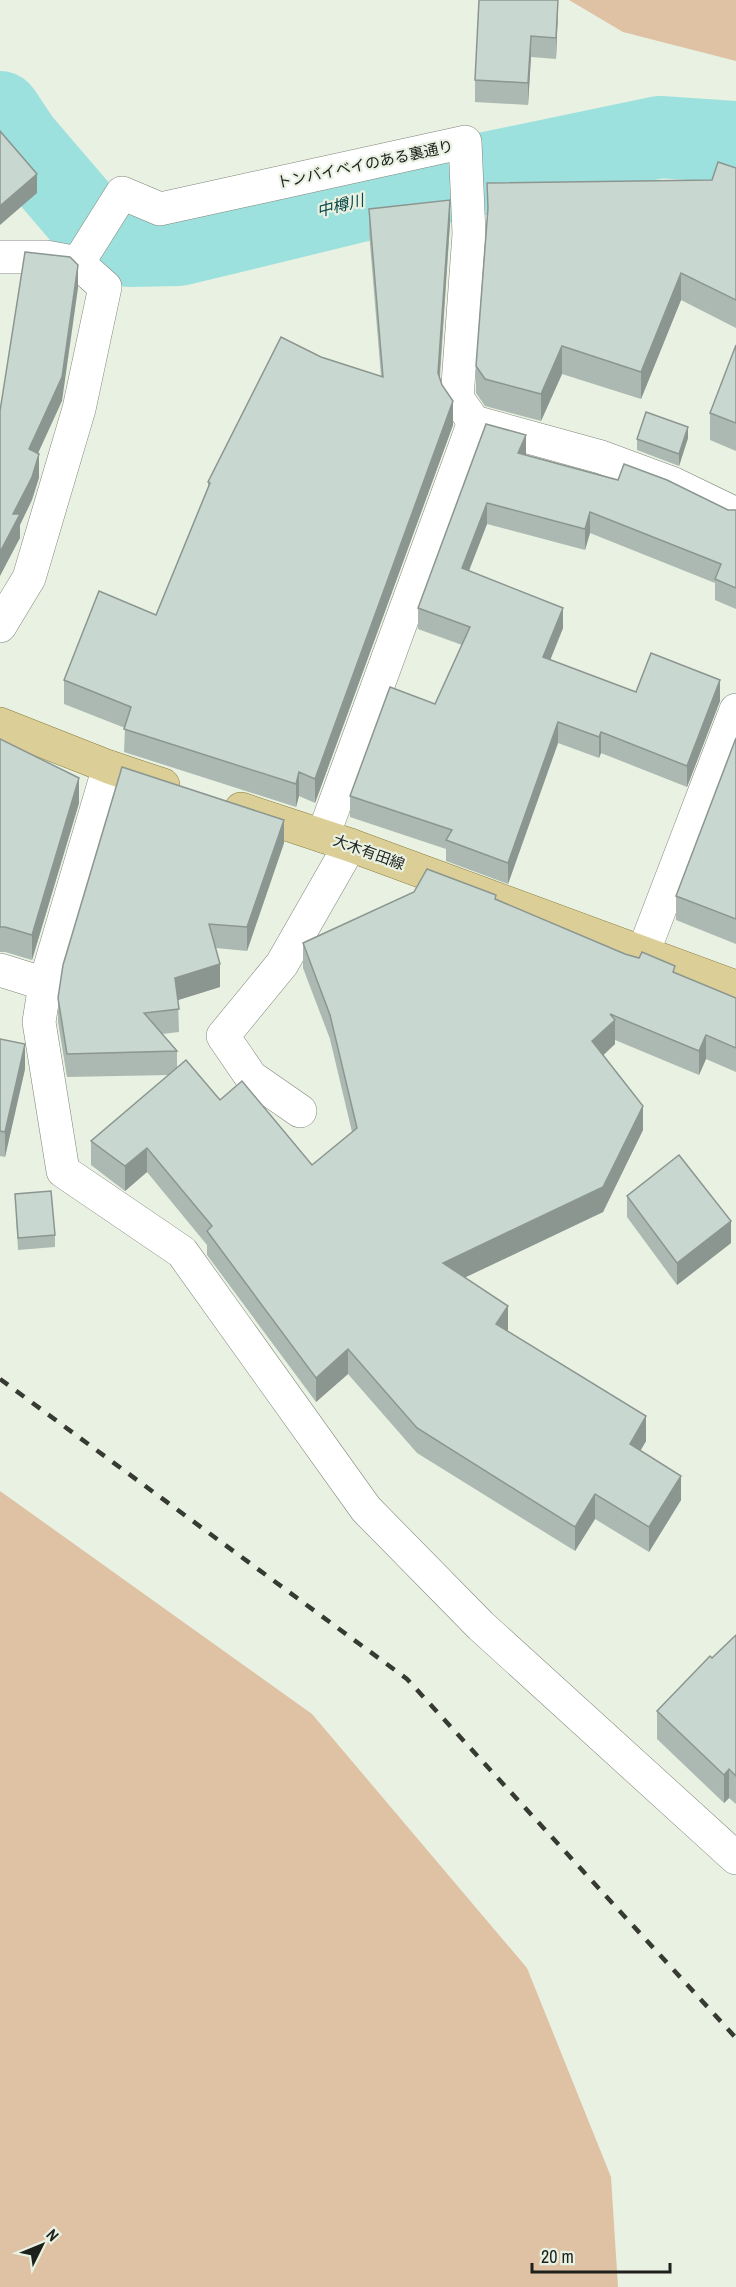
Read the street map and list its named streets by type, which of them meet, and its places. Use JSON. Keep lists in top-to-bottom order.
{
  "streets": {
    "main road": ["大木有田線"],
    "street": ["トンバイベイのある裏通り"]
  },
  "water": ["中樽川"],
  "scale_bar": "20 m",
  "north": "top right"
}
